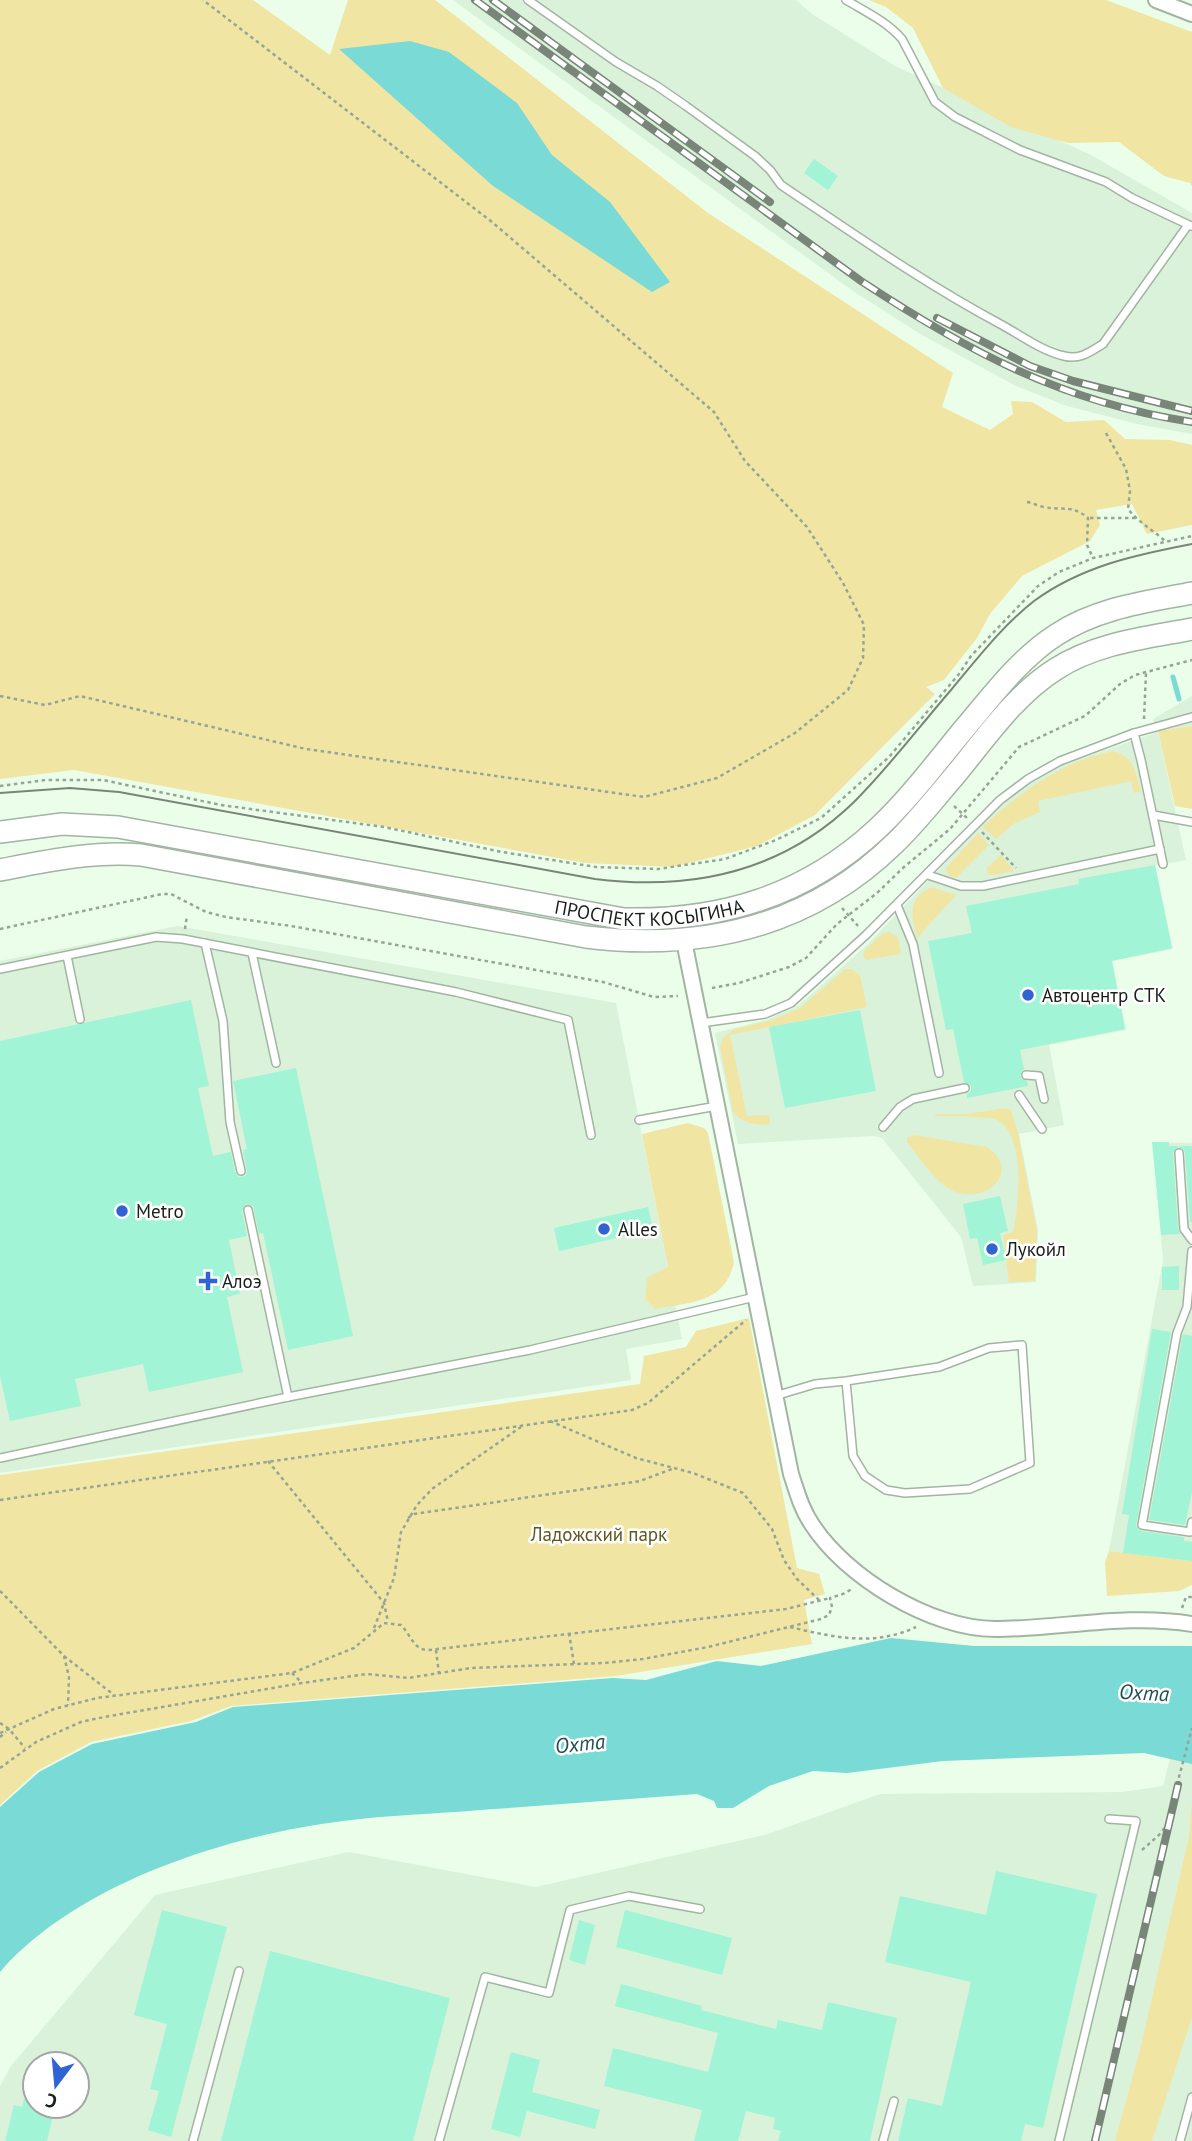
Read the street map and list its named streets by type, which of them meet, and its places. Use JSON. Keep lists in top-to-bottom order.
{
  "streets": {
    "main road": ["ПРОСПЕКТ КОСЫГИНА"]
  },
  "water": ["Охта"],
  "parks": ["Ладожский парк"],
  "places": {
    "other": [
      "Автоцентр СТК",
      "Metro",
      "Alles",
      "Лукойл"
    ],
    "health": ["Алоэ"]
  },
  "north": "bottom"
}
